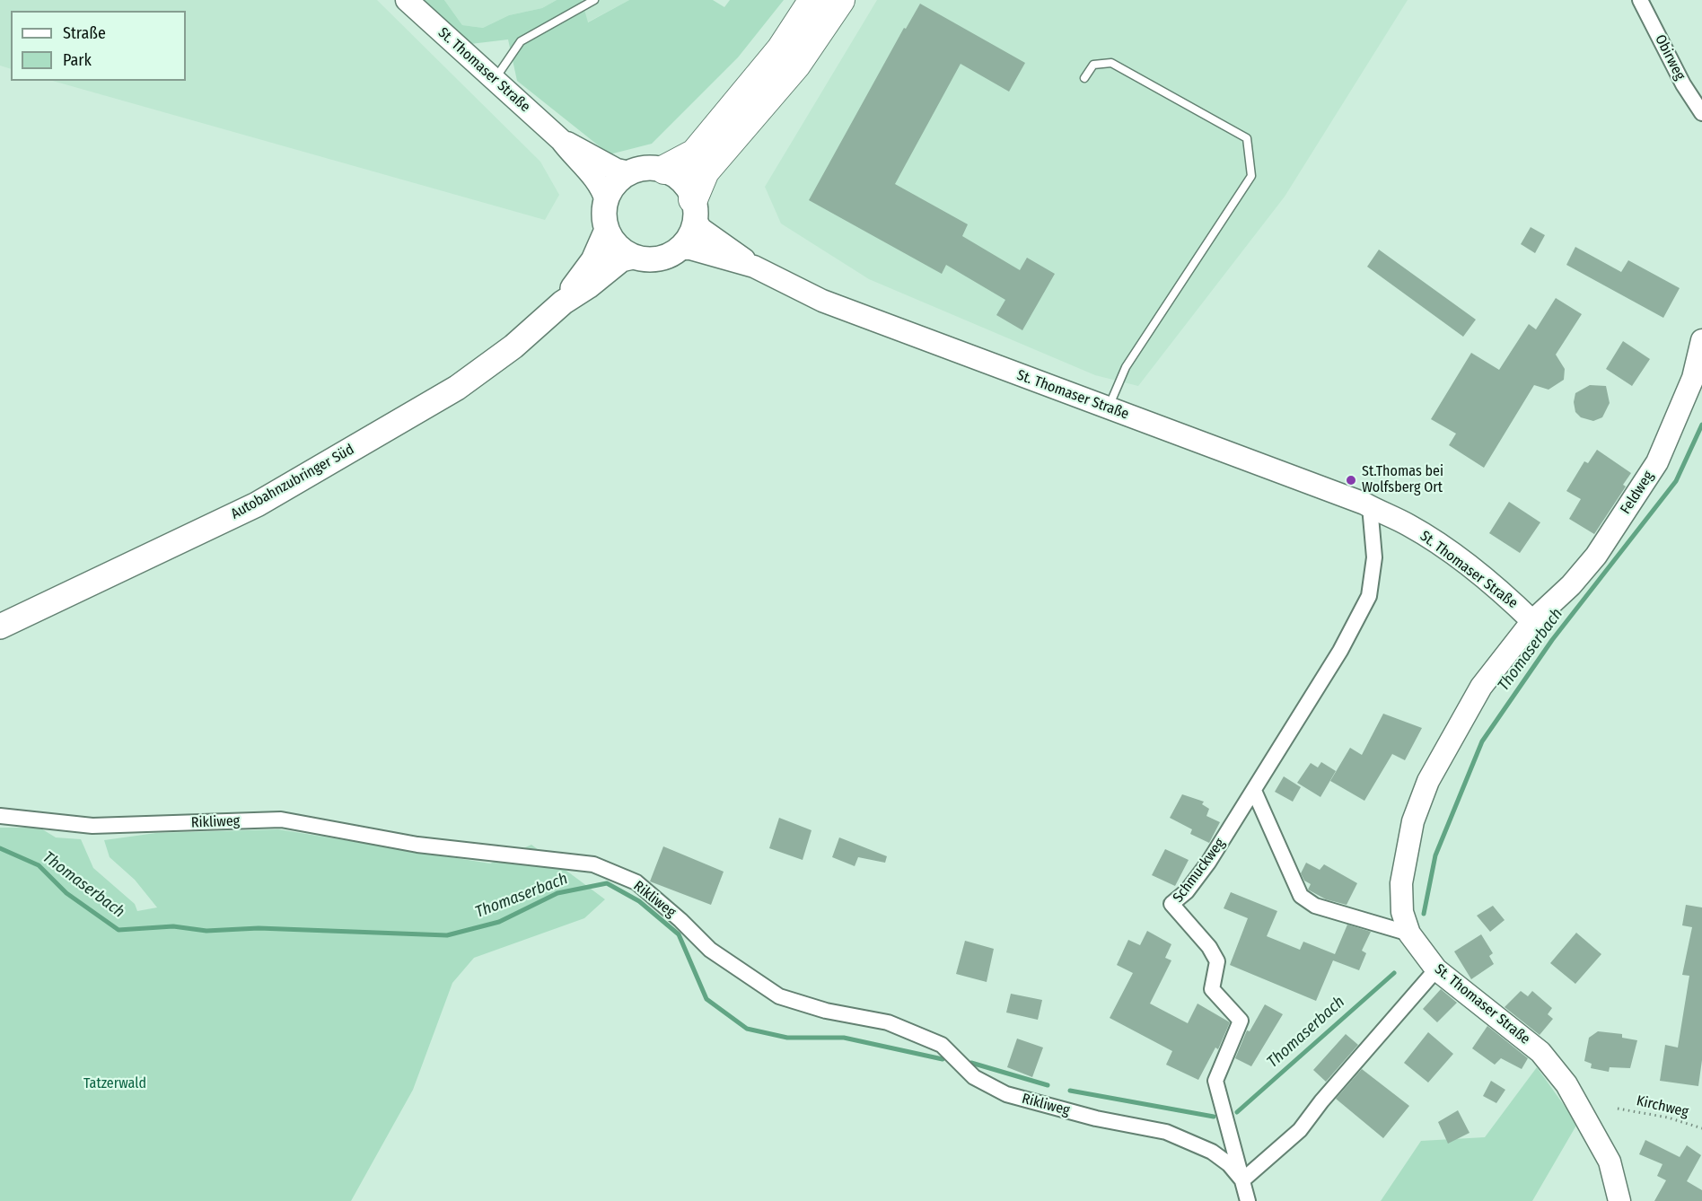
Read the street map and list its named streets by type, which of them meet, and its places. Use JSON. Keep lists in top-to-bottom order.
{
  "streets": {
    "main road": ["St. Thomaser Straße", "Autobahnzubringer Süd", "Feldweg"],
    "street": ["Obirweg", "Rikliweg", "Schmuckweg"],
    "path": ["Kirchweg"]
  },
  "crossings": [
    ["St. Thomaser Straße", "Autobahnzubringer Süd"],
    ["St. Thomaser Straße", "Feldweg"],
    ["St. Thomaser Straße", "Schmuckweg"],
    ["Rikliweg", "Schmuckweg"]
  ],
  "water": ["Thomaserbach"],
  "parks": ["Tatzerwald"],
  "places": ["St.Thomas bei Wolfsberg Ort"],
  "legend": ["Straße", "Park"]
}
